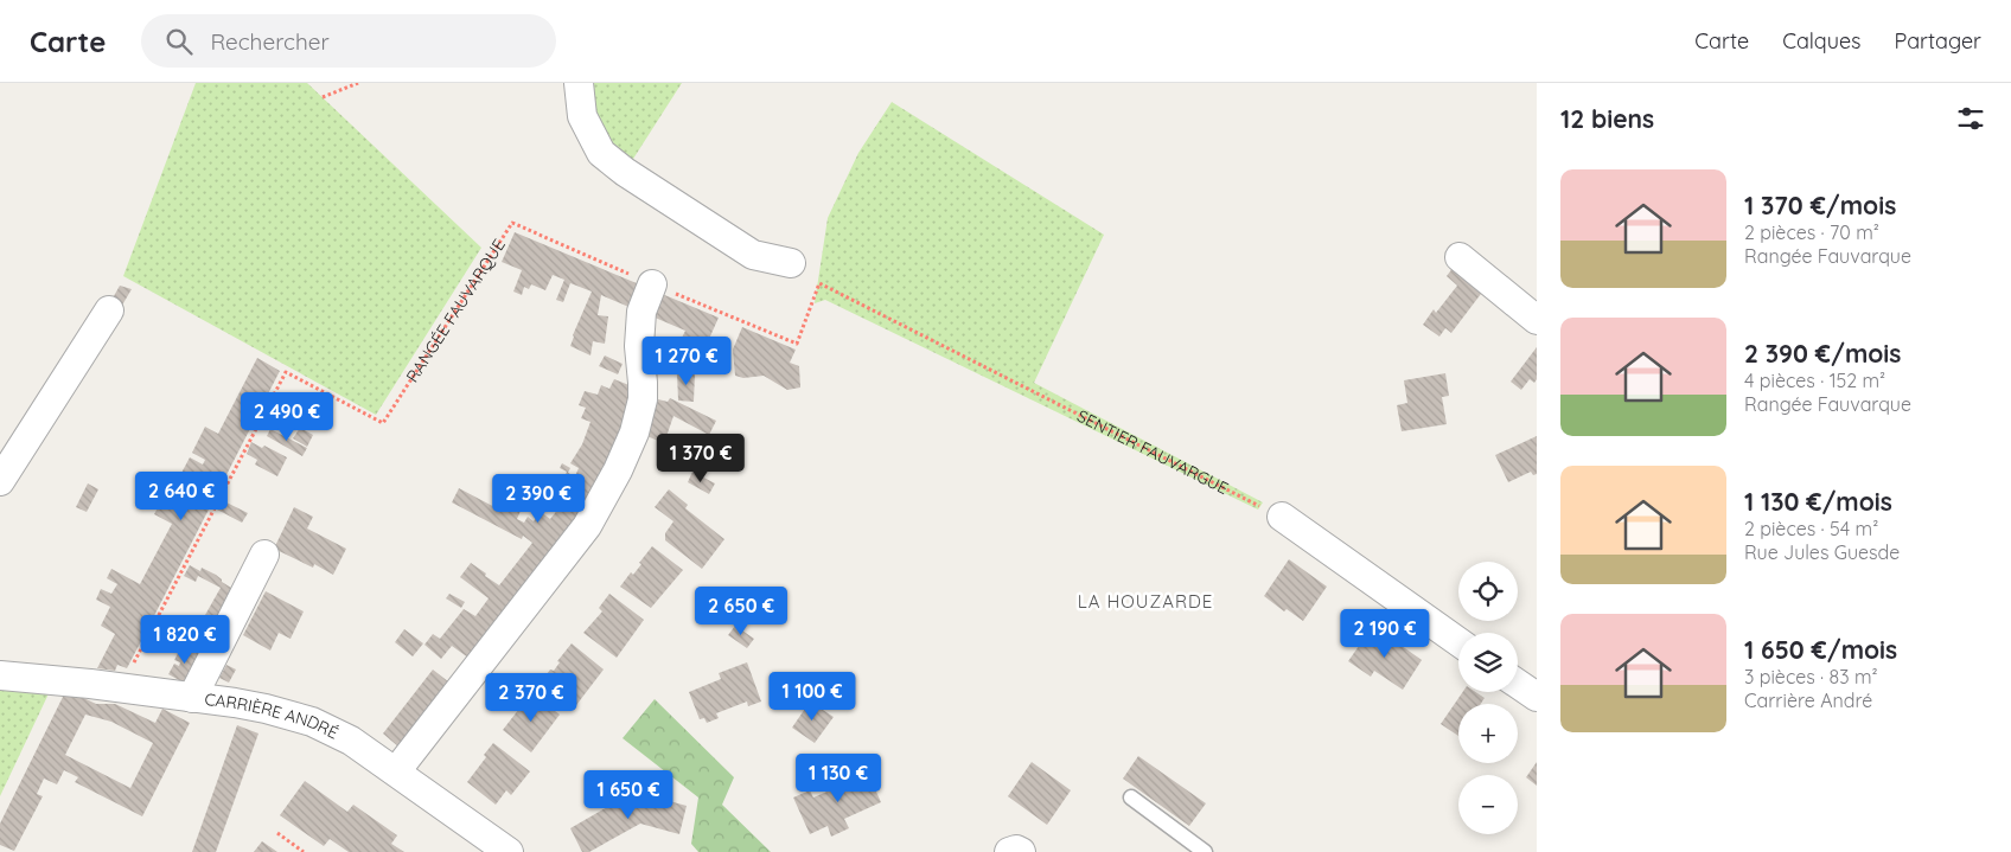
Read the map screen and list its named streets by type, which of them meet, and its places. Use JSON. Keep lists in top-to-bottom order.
{
  "streets": {
    "street": ["CARRIÈRE ANDRÉ"],
    "path": ["RANGÉE FAUVARQUE", "SENTIER FAUVARGUE"]
  },
  "crossings": [
    ["RANGÉE FAUVARQUE", "SENTIER FAUVARGUE"],
    ["RANGÉE FAUVARQUE", "CARRIÈRE ANDRÉ"]
  ],
  "districts": ["LA HOUZARDE"],
  "page": {
    "header": "Carte",
    "search": "Rechercher",
    "nav": ["Carte", "Calques", "Partager"],
    "heading": "12 biens",
    "list": [
      {
        "name": "1 370 €/mois",
        "note": "2 pièces · 70 m² · Rangée Fauvarque"
      },
      {
        "name": "2 390 €/mois",
        "note": "4 pièces · 152 m² · Rangée Fauvarque"
      },
      {
        "name": "1 130 €/mois",
        "note": "2 pièces · 54 m² · Rue Jules Guesde"
      },
      {
        "name": "1 650 €/mois",
        "note": "3 pièces · 83 m² · Carrière André"
      }
    ],
    "price": [
      "1 270 €",
      "2 490 €",
      "1 370 €",
      "2 640 €",
      "2 390 €",
      "2 650 €",
      "2 190 €",
      "1 820 €",
      "1 100 €",
      "2 370 €",
      "1 130 €",
      "1 650 €"
    ],
    "map_buttons": ["+", "−"]
  }
}
